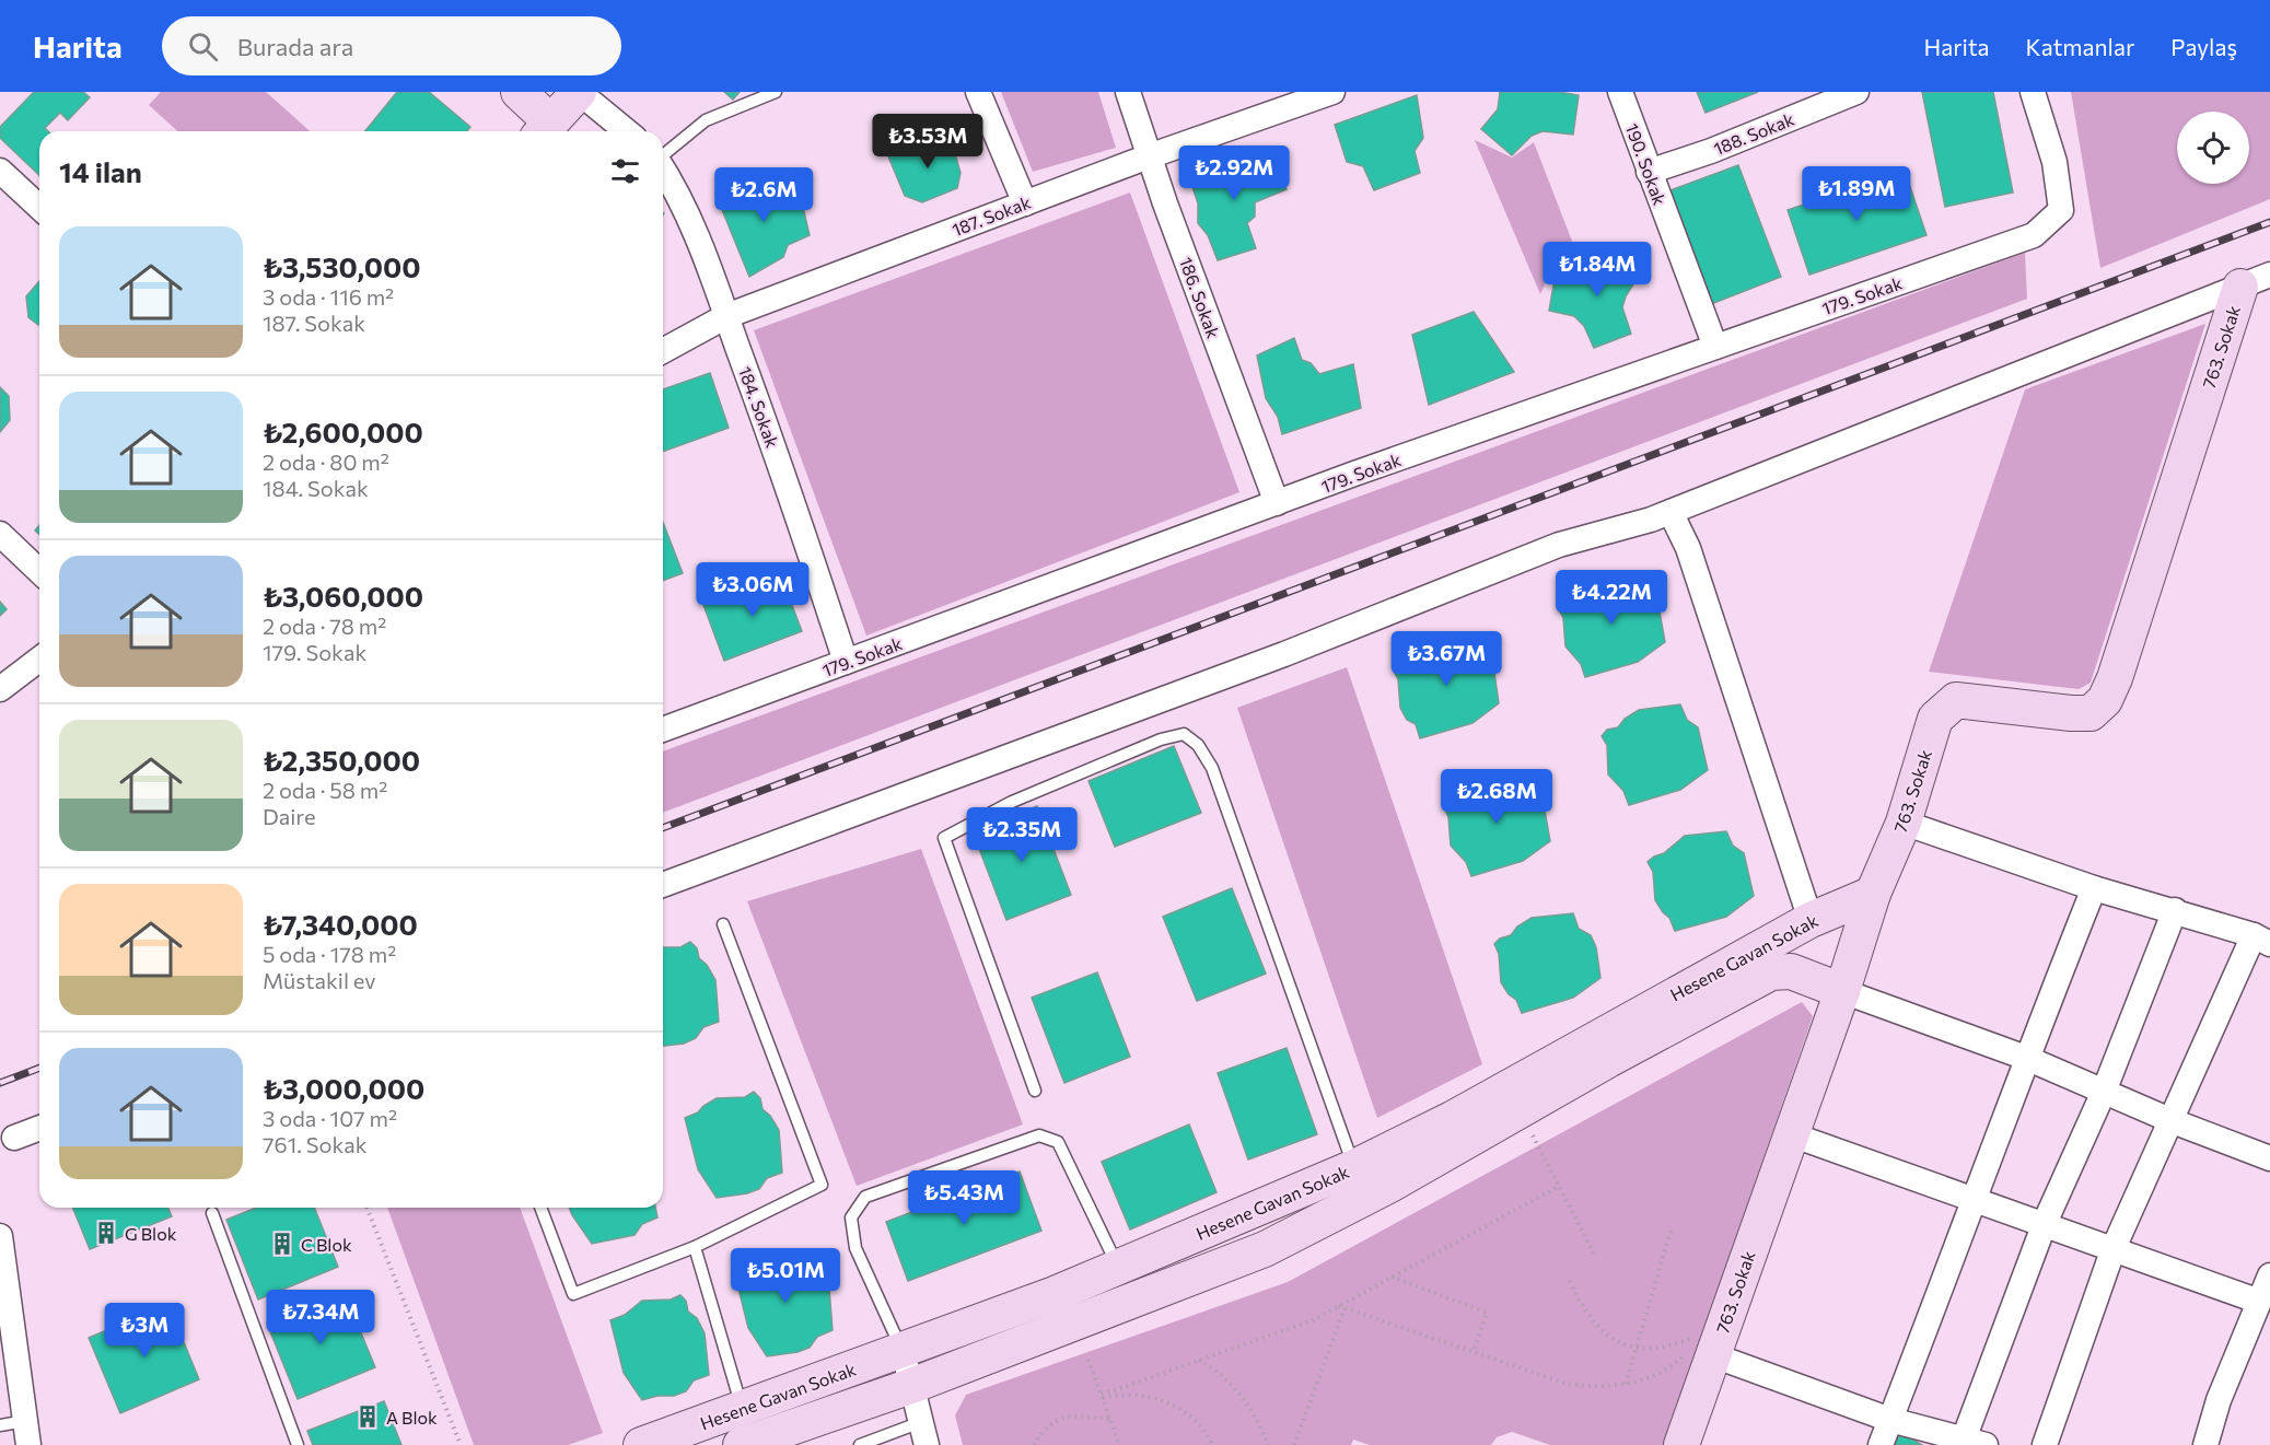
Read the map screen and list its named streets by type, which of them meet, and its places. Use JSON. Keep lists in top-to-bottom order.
{
  "streets": {
    "street": [
      "188. Sokak",
      "190. Sokak",
      "187. Sokak",
      "179. Sokak",
      "186. Sokak",
      "763. Sokak",
      "184. Sokak",
      "Hesene Gavan Sokak"
    ]
  },
  "crossings": [
    ["188. Sokak", "190. Sokak"],
    ["190. Sokak", "179. Sokak"],
    ["187. Sokak", "186. Sokak"],
    ["187. Sokak", "184. Sokak"],
    ["179. Sokak", "186. Sokak"],
    ["179. Sokak", "184. Sokak"],
    ["763. Sokak", "Hesene Gavan Sokak"]
  ],
  "places": {
    "building": ["G Blok", "C Blok", "A Blok"]
  },
  "page": {
    "header": "Harita",
    "search": "Burada ara",
    "nav": ["Harita", "Katmanlar", "Paylaş"],
    "price": [
      "₺3.53M",
      "₺2.92M",
      "₺1.89M",
      "₺2.6M",
      "₺1.84M",
      "₺3.06M",
      "₺4.22M",
      "₺3.67M",
      "₺2.68M",
      "₺2.35M",
      "₺5.43M",
      "₺5.01M",
      "₺7.34M",
      "₺3M"
    ],
    "heading": "14 ilan",
    "list": [
      {
        "name": "₺3,530,000",
        "note": "3 oda · 116 m² · 187. Sokak"
      },
      {
        "name": "₺2,600,000",
        "note": "2 oda · 80 m² · 184. Sokak"
      },
      {
        "name": "₺3,060,000",
        "note": "2 oda · 78 m² · 179. Sokak"
      },
      {
        "name": "₺2,350,000",
        "note": "2 oda · 58 m² · Daire"
      },
      {
        "name": "₺7,340,000",
        "note": "5 oda · 178 m² · Müstakil ev"
      },
      {
        "name": "₺3,000,000",
        "note": "3 oda · 107 m² · 761. Sokak"
      }
    ]
  }
}
